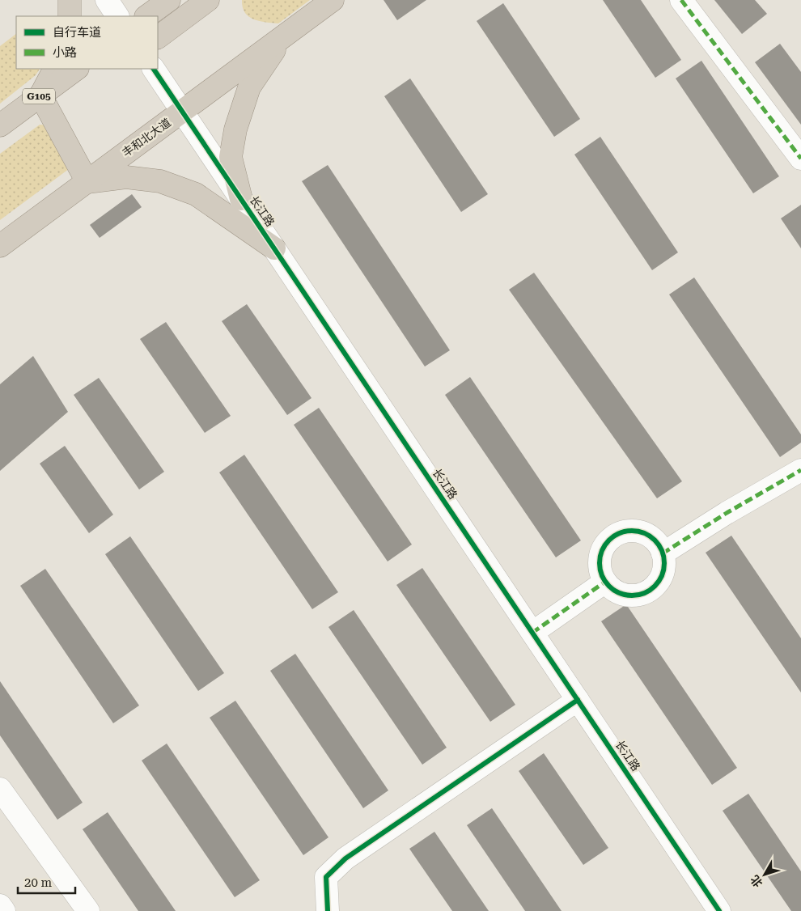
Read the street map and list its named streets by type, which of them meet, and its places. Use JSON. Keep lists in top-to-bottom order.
{
  "streets": {
    "highway": ["G105", "丰和北大道"],
    "street": ["长江路"]
  },
  "crossings": [
    ["丰和北大道", "长江路"]
  ],
  "legend": ["自行车道", "小路"],
  "scale_bar": "20 m",
  "north": "bottom left"
}
